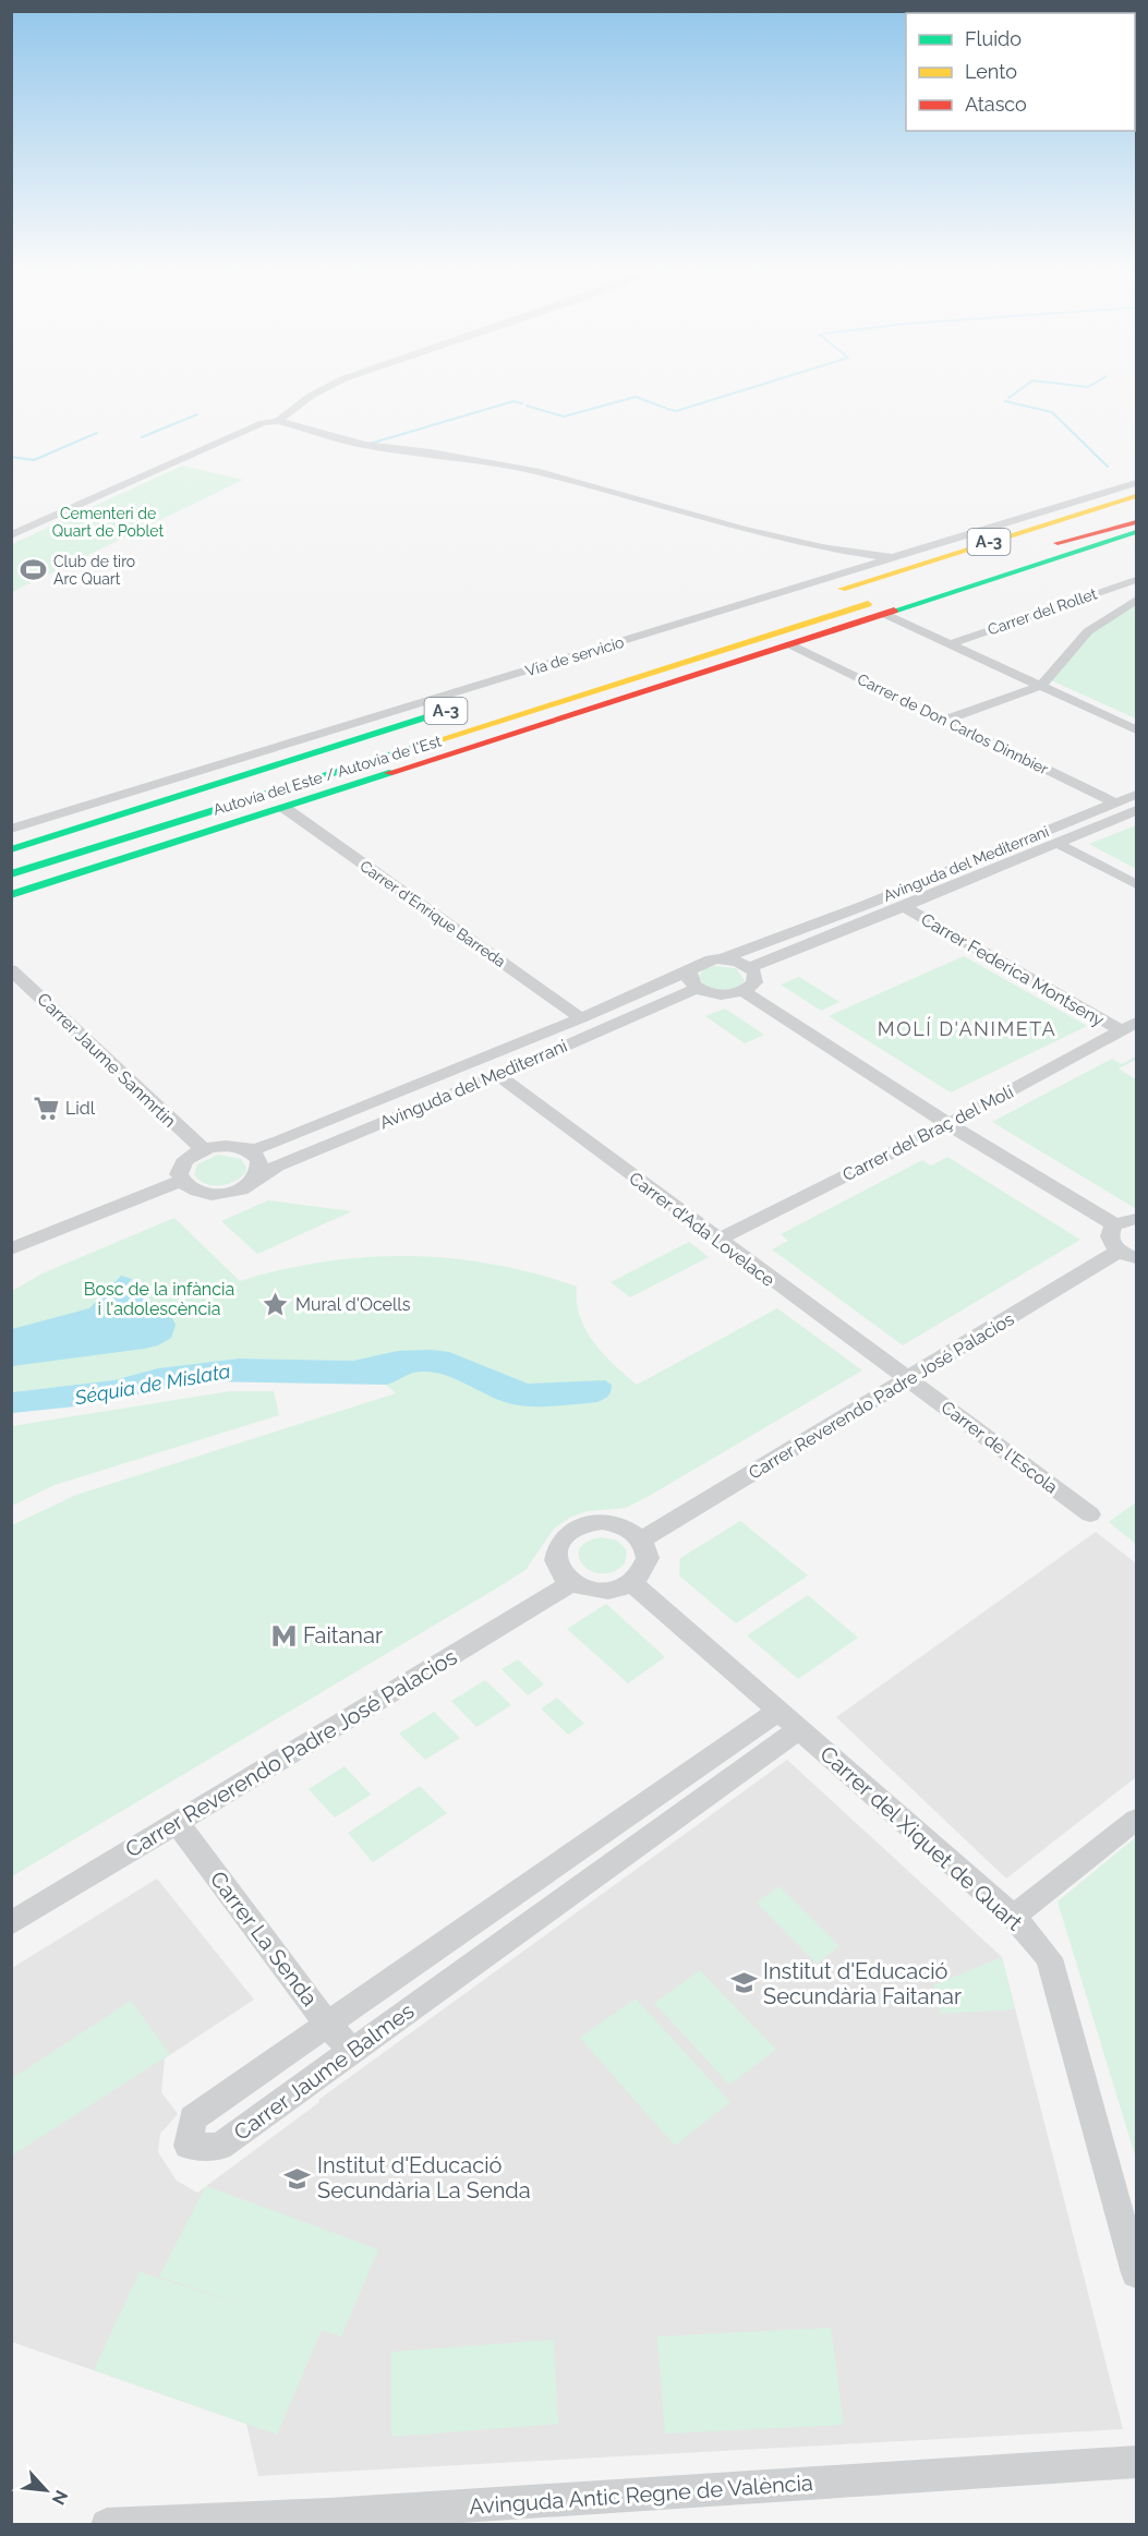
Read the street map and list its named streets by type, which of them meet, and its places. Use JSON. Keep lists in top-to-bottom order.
{
  "streets": {
    "main road": ["A-3", "Autovía del Este / Autovia de l'Est"],
    "street": [
      "Carrer del Rollet",
      "Vía de servicio",
      "Carrer de Don Carlos Dinnbier",
      "Avinguda del Mediterrani",
      "Carrer d'Enrique Barreda",
      "Carrer Federica Montseny",
      "Carrer Jaume Sanmrtin",
      "Carrer del Braç del Molí",
      "Carrer d'Ada Lovelace",
      "Carrer Reverendo Padre José Palacios",
      "Carrer de l'Escola",
      "Carrer del Xiquet de Quart",
      "Carrer La Senda",
      "Carrer Jaume Balmes",
      "Avinguda Antic Regne de València"
    ]
  },
  "crossings": [
    ["Carrer de Don Carlos Dinnbier", "Avinguda del Mediterrani"],
    ["Avinguda del Mediterrani", "Carrer d'Enrique Barreda"],
    ["Avinguda del Mediterrani", "Carrer Federica Montseny"],
    ["Avinguda del Mediterrani", "Carrer Jaume Sanmrtin"],
    ["Avinguda del Mediterrani", "Carrer d'Ada Lovelace"],
    ["Carrer Federica Montseny", "Carrer del Braç del Molí"],
    ["Carrer del Braç del Molí", "Carrer d'Ada Lovelace"],
    ["Carrer d'Ada Lovelace", "Carrer Reverendo Padre José Palacios"],
    ["Carrer d'Ada Lovelace", "Carrer de l'Escola"],
    ["Carrer Reverendo Padre José Palacios", "Carrer de l'Escola"],
    ["Carrer Reverendo Padre José Palacios", "Carrer del Xiquet de Quart"],
    ["Carrer Reverendo Padre José Palacios", "Carrer La Senda"],
    ["Carrer del Xiquet de Quart", "Carrer Jaume Balmes"],
    ["Carrer La Senda", "Carrer Jaume Balmes"]
  ],
  "districts": ["MOLÍ D'ANIMETA"],
  "water": ["Séquia de Mislata"],
  "parks": ["Cementeri de Quart de Poblet", "Bosc de la infància i l'adolescència"],
  "places": {
    "sports": ["Club de tiro Arc Quart"],
    "supermarket": ["Lidl"],
    "place": ["Mural d'Ocells"],
    "metro station": ["Faitanar"],
    "school or university": ["Institut d'Educació Secundària Faitanar", "Institut d'Educació Secundària La Senda"]
  },
  "legend": ["Fluido", "Lento", "Atasco"],
  "north": "bottom right"
}
